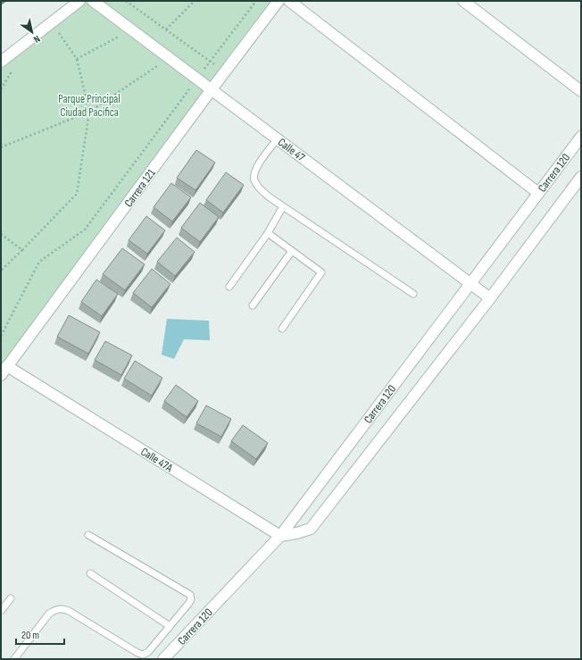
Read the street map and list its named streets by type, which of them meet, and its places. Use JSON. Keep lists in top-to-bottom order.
{
  "streets": {
    "street": [
      "Calle 47",
      "Carrera 120",
      "Carrera 121",
      "Calle 47A"
    ]
  },
  "crossings": [
    ["Calle 47", "Carrera 120"],
    ["Calle 47", "Carrera 121"],
    ["Carrera 120", "Calle 47A"],
    ["Carrera 121", "Calle 47A"]
  ],
  "parks": ["Parque Principal Ciudad Pacifica"],
  "scale_bar": "20 m",
  "north": "bottom right"
}
